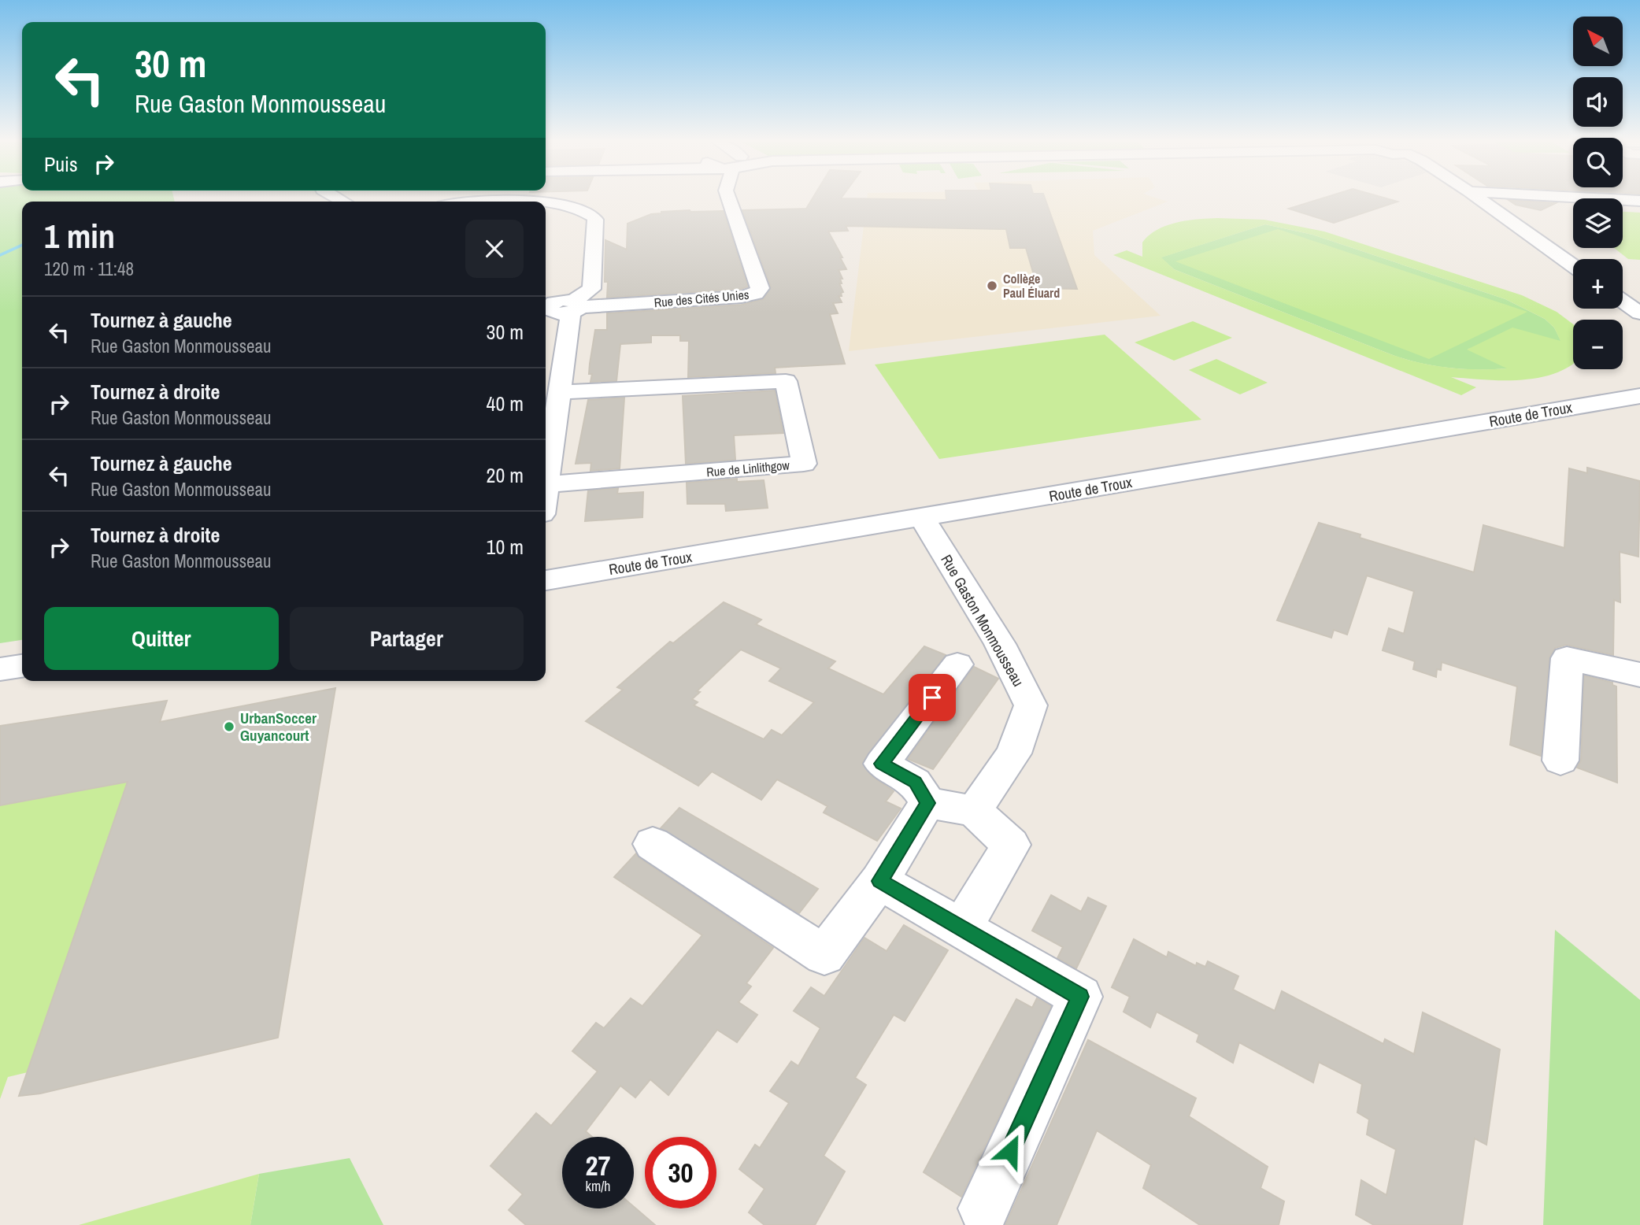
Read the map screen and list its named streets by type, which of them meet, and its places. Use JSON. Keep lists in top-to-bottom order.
{
  "streets": {
    "street": [
      "Rue des Cités Unies",
      "Route de Troux",
      "Rue de Linlithgow",
      "Rue Gaston Monmousseau"
    ]
  },
  "crossings": [
    ["Route de Troux", "Rue Gaston Monmousseau"]
  ],
  "places": ["Collège Paul Éluard", "UrbanSoccer Guyancourt"],
  "north": "top left",
  "page": {
    "map_buttons": ["+", "−"],
    "turn": ["30 m", "Rue Gaston Monmousseau"],
    "then": "Puis",
    "heading": ["1 min", "120 m · 11:48"],
    "list": [
      {
        "name": "Tournez à gauche",
        "note": "Rue Gaston Monmousseau",
        "value": "30 m"
      },
      {
        "name": "Tournez à droite",
        "note": "Rue Gaston Monmousseau",
        "value": "40 m"
      },
      {
        "name": "Tournez à gauche",
        "note": "Rue Gaston Monmousseau",
        "value": "20 m"
      },
      {
        "name": "Tournez à droite",
        "note": "Rue Gaston Monmousseau",
        "value": "10 m"
      }
    ],
    "buttons": ["Quitter", "Partager"],
    "speed": "27 km/h",
    "limit": "30"
  }
}
